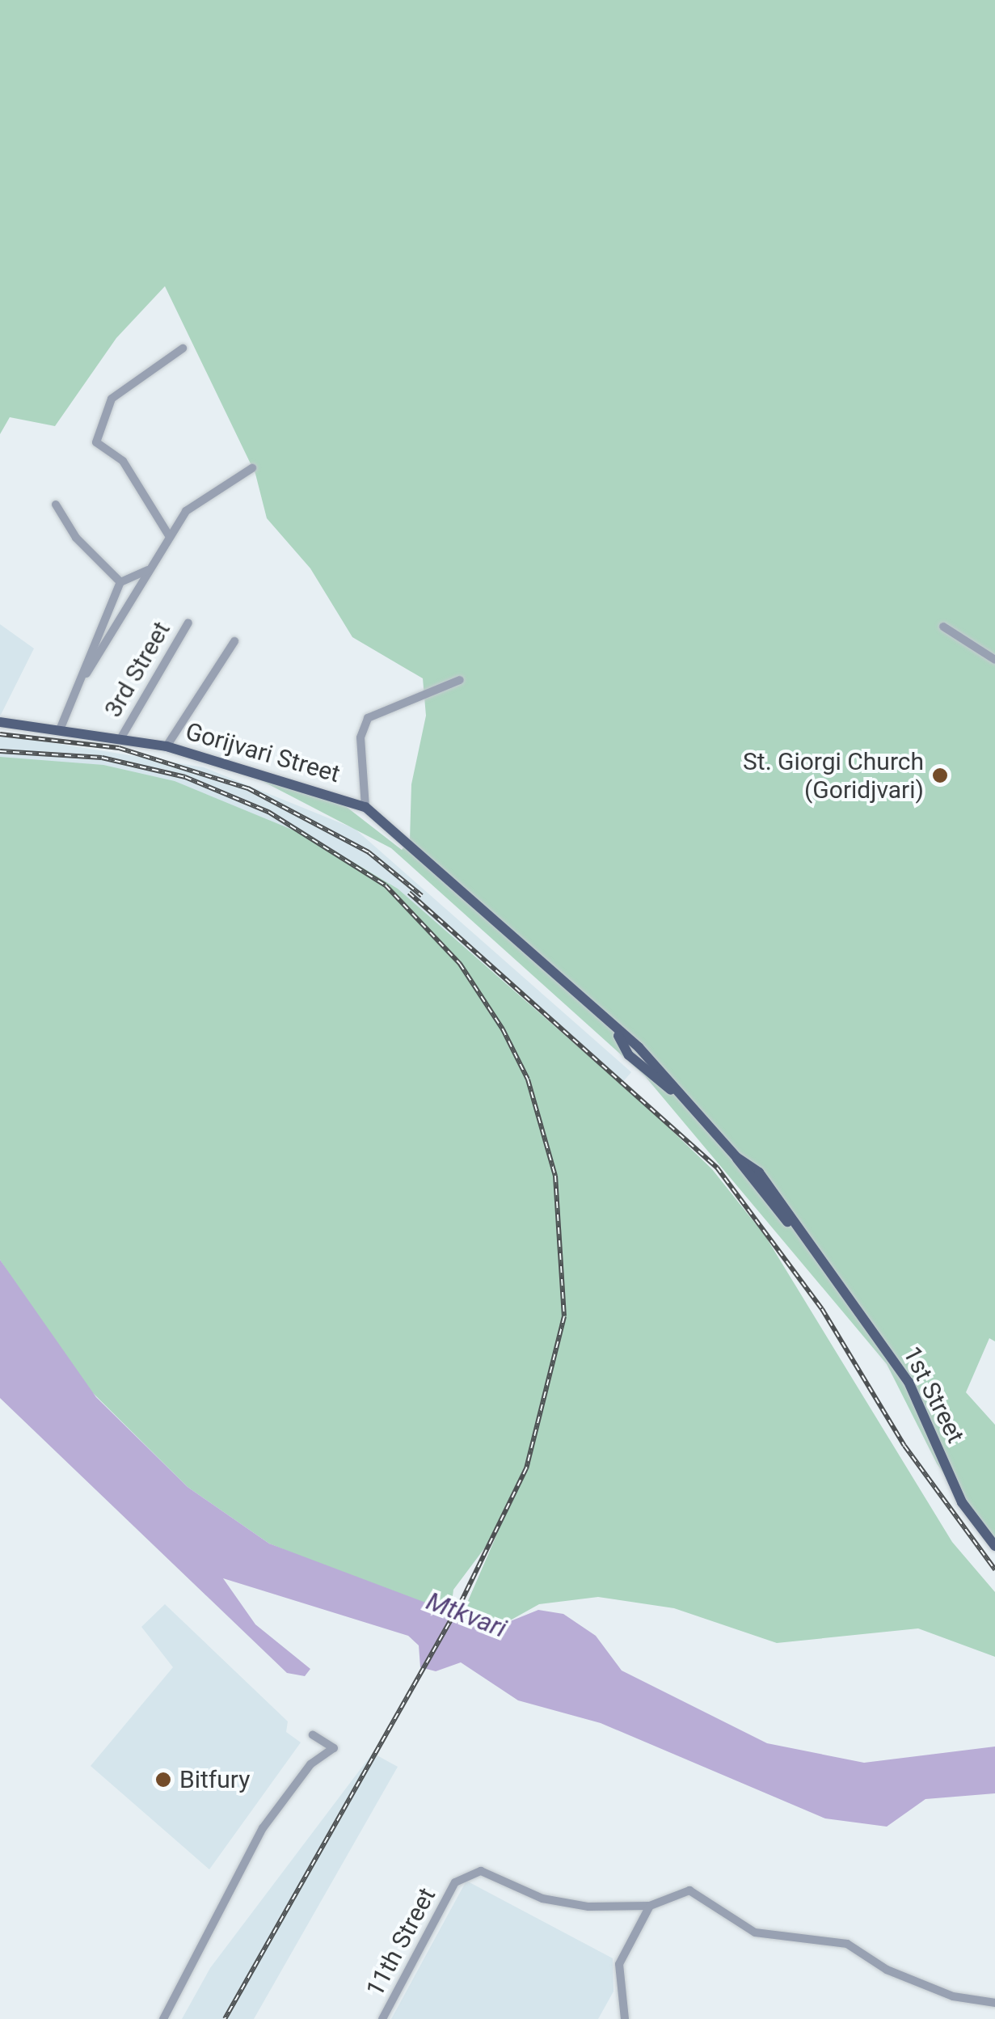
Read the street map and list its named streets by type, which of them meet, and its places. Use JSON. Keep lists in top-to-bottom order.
{
  "streets": {
    "main road": ["Gorijvari Street", "1st Street"],
    "street": ["3rd Street", "11th Street"]
  },
  "crossings": [
    ["3rd Street", "Gorijvari Street"],
    ["Gorijvari Street", "1st Street"]
  ],
  "water": ["Mtkvari"],
  "places": ["St. Giorgi Church (Goridjvari)", "Bitfury"]
}
